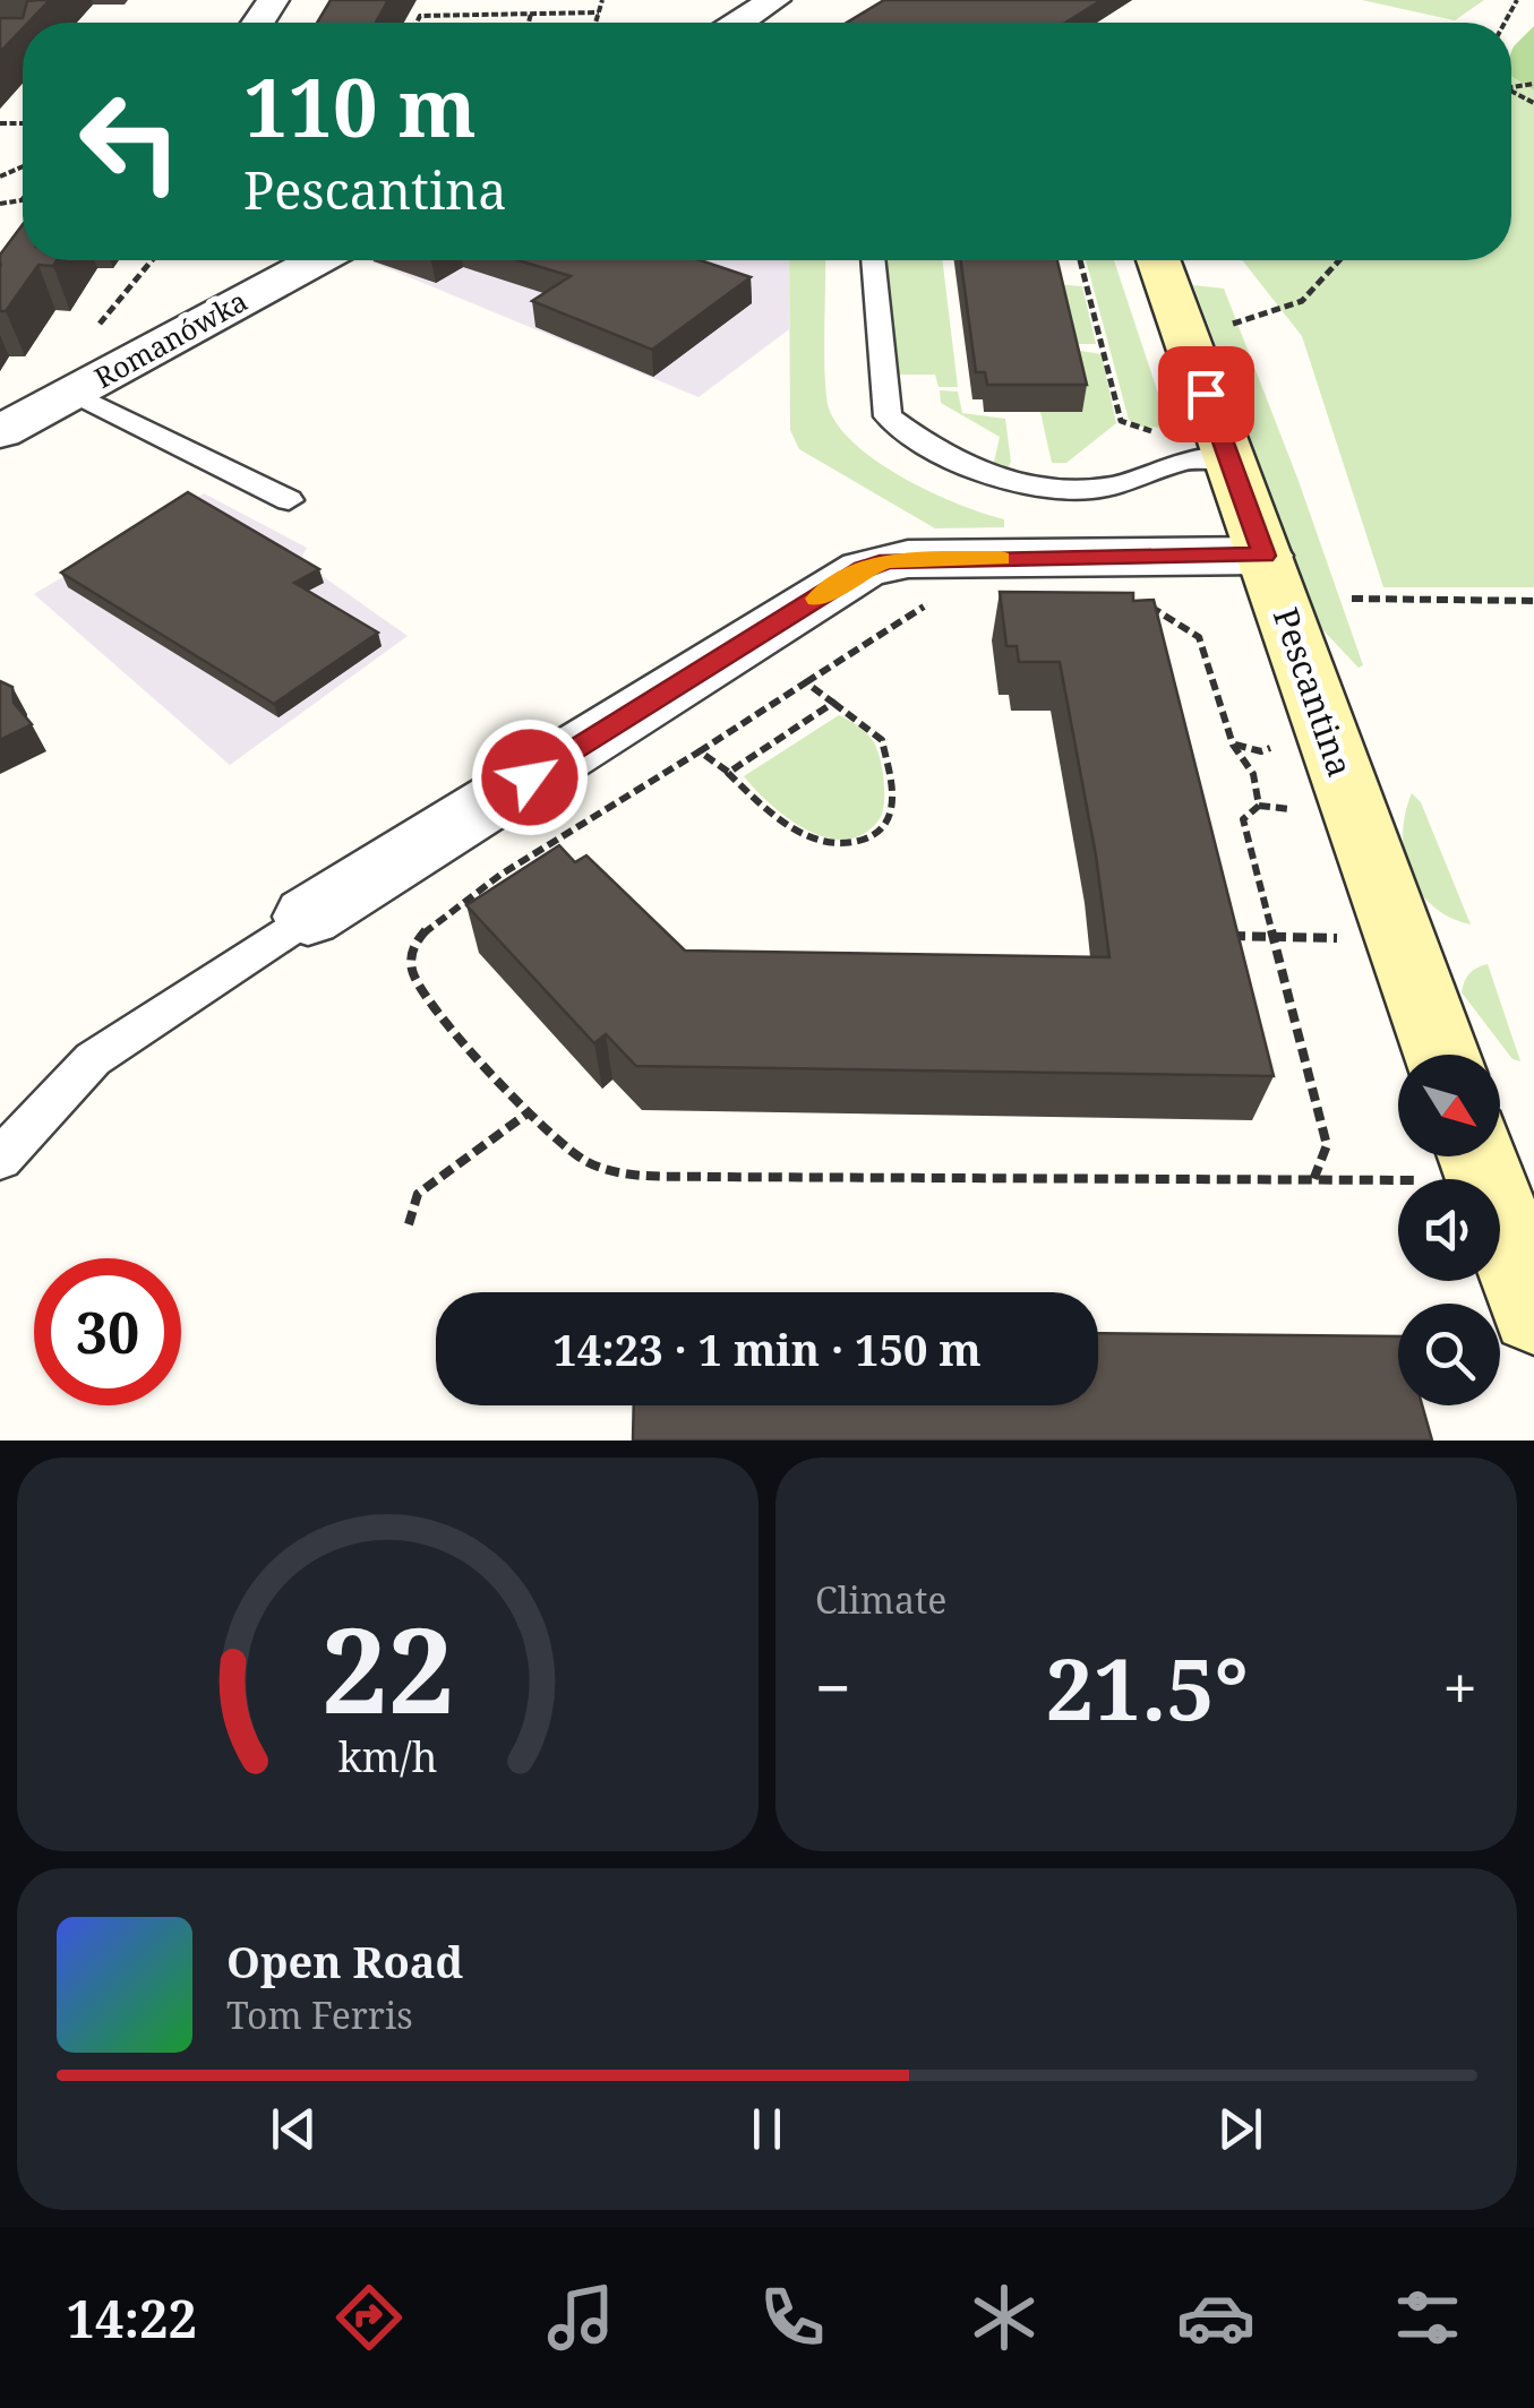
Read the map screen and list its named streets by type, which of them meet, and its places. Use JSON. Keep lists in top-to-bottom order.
{
  "streets": {
    "street": ["Romanówka", "Pescantina"]
  },
  "north": "bottom right",
  "page": {
    "turn": ["110 m", "Pescantina"],
    "limit": "30",
    "trip": "14:23 · 1 min · 150 m",
    "tile": "Climate",
    "heat": ["−", "21.5°", "+"],
    "song": ["Open Road", "Tom Ferris"],
    "tabs": "14:22",
    "gauge": ["22", "km/h"]
  }
}
